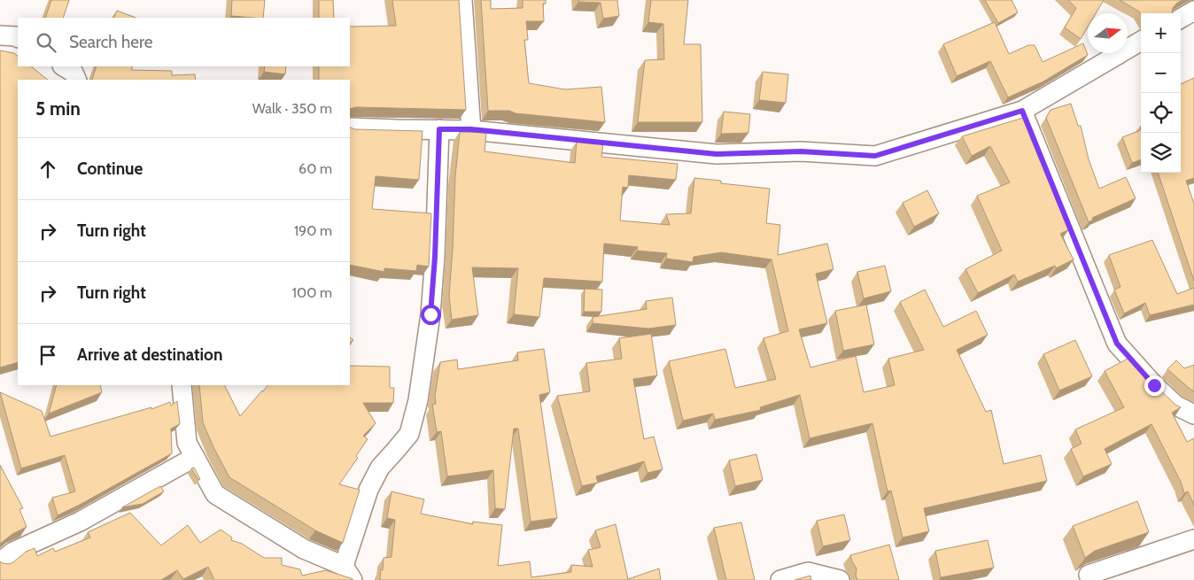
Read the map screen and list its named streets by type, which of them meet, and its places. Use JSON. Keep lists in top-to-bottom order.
{
  "north": "right",
  "page": {
    "map_buttons": ["+", "−"],
    "search": "Search here",
    "heading": ["5 min", "Walk · 350 m"],
    "list": [
      ["Continue", "60 m"],
      ["Turn right", "190 m"],
      ["Turn right", "100 m"],
      "Arrive at destination"
    ]
  }
}
